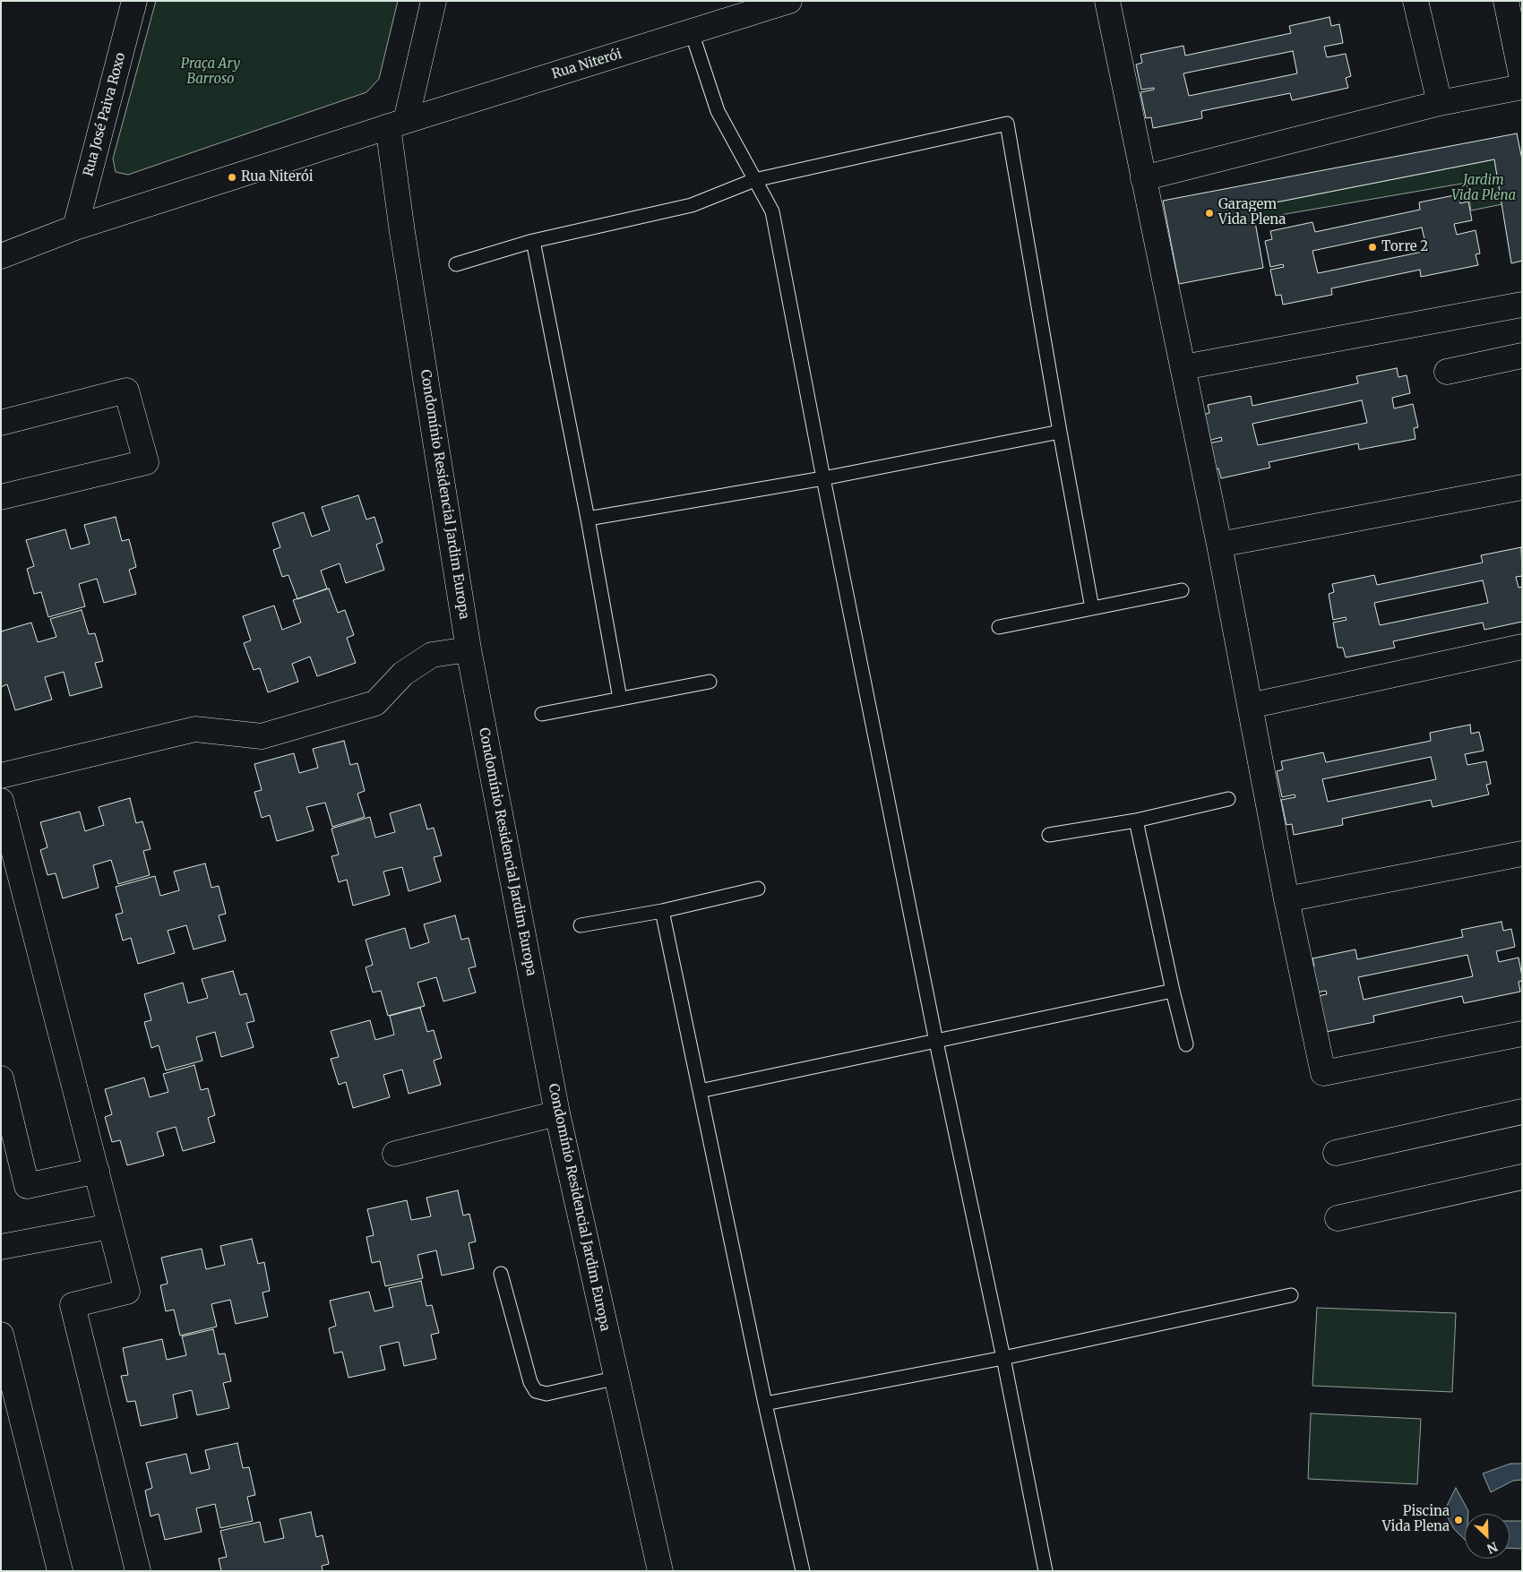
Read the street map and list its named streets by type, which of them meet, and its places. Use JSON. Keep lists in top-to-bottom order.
{
  "streets": {
    "street": ["Rua Niterói", "Rua José Paiva Roxo", "Condomínio Residencial Jardim Europa"]
  },
  "crossings": [
    ["Rua Niterói", "Rua José Paiva Roxo"],
    ["Rua Niterói", "Condomínio Residencial Jardim Europa"]
  ],
  "parks": ["Praça Ary Barroso", "Jardim Vida Plena"],
  "places": [
    "Rua Niterói",
    "Garagem Vida Plena",
    "Torre 2",
    "Piscina Vida Plena"
  ],
  "north": "bottom right"
}
